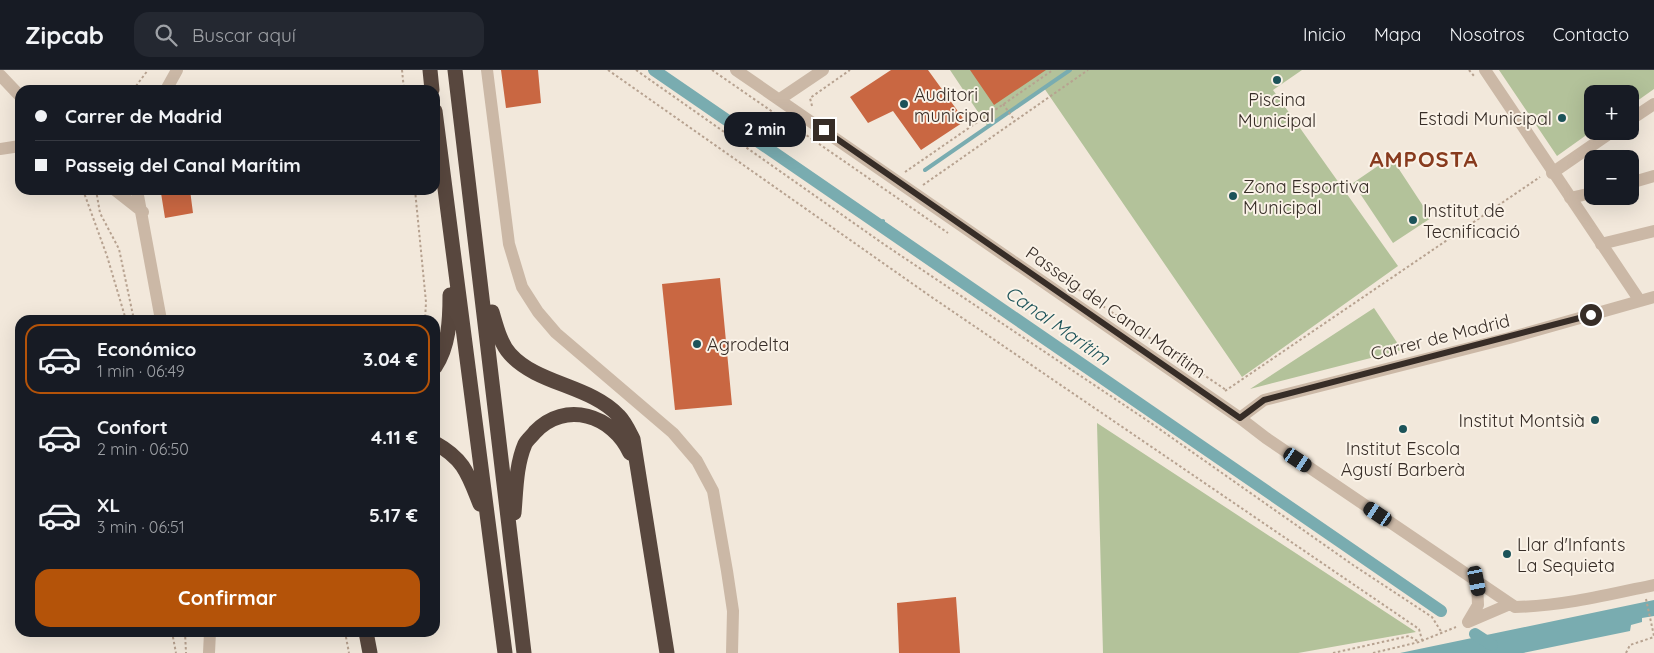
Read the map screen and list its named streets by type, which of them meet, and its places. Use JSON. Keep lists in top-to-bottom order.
{
  "streets": {
    "street": ["Passeig del Canal Marítim", "Carrer de Madrid"]
  },
  "crossings": [
    ["Passeig del Canal Marítim", "Carrer de Madrid"]
  ],
  "districts": ["AMPOSTA"],
  "water": ["Canal Marítim"],
  "places": [
    "Piscina Municipal",
    "Auditori municipal",
    "Estadi Municipal",
    "Zona Esportiva Municipal",
    "Institut de Tecnificació",
    "Agrodelta",
    "Institut Montsià",
    "Institut Escola Agustí Barberà",
    "Llar d'Infants La Sequieta"
  ],
  "page": {
    "header": "Zipcab",
    "search": "Buscar aquí",
    "nav": [
      "Inicio",
      "Mapa",
      "Nosotros",
      "Contacto"
    ],
    "map_buttons": ["+", "−"],
    "banner": ["Carrer de Madrid", "Passeig del Canal Marítim"],
    "bubble": "2 min",
    "list": [
      {
        "name": "Económico",
        "note": "1 min · 06:49",
        "value": "3.04 €"
      },
      {
        "name": "Confort",
        "note": "2 min · 06:50",
        "value": "4.11 €"
      },
      {
        "name": "XL",
        "note": "3 min · 06:51",
        "value": "5.17 €"
      }
    ],
    "buttons": "Confirmar"
  }
}
